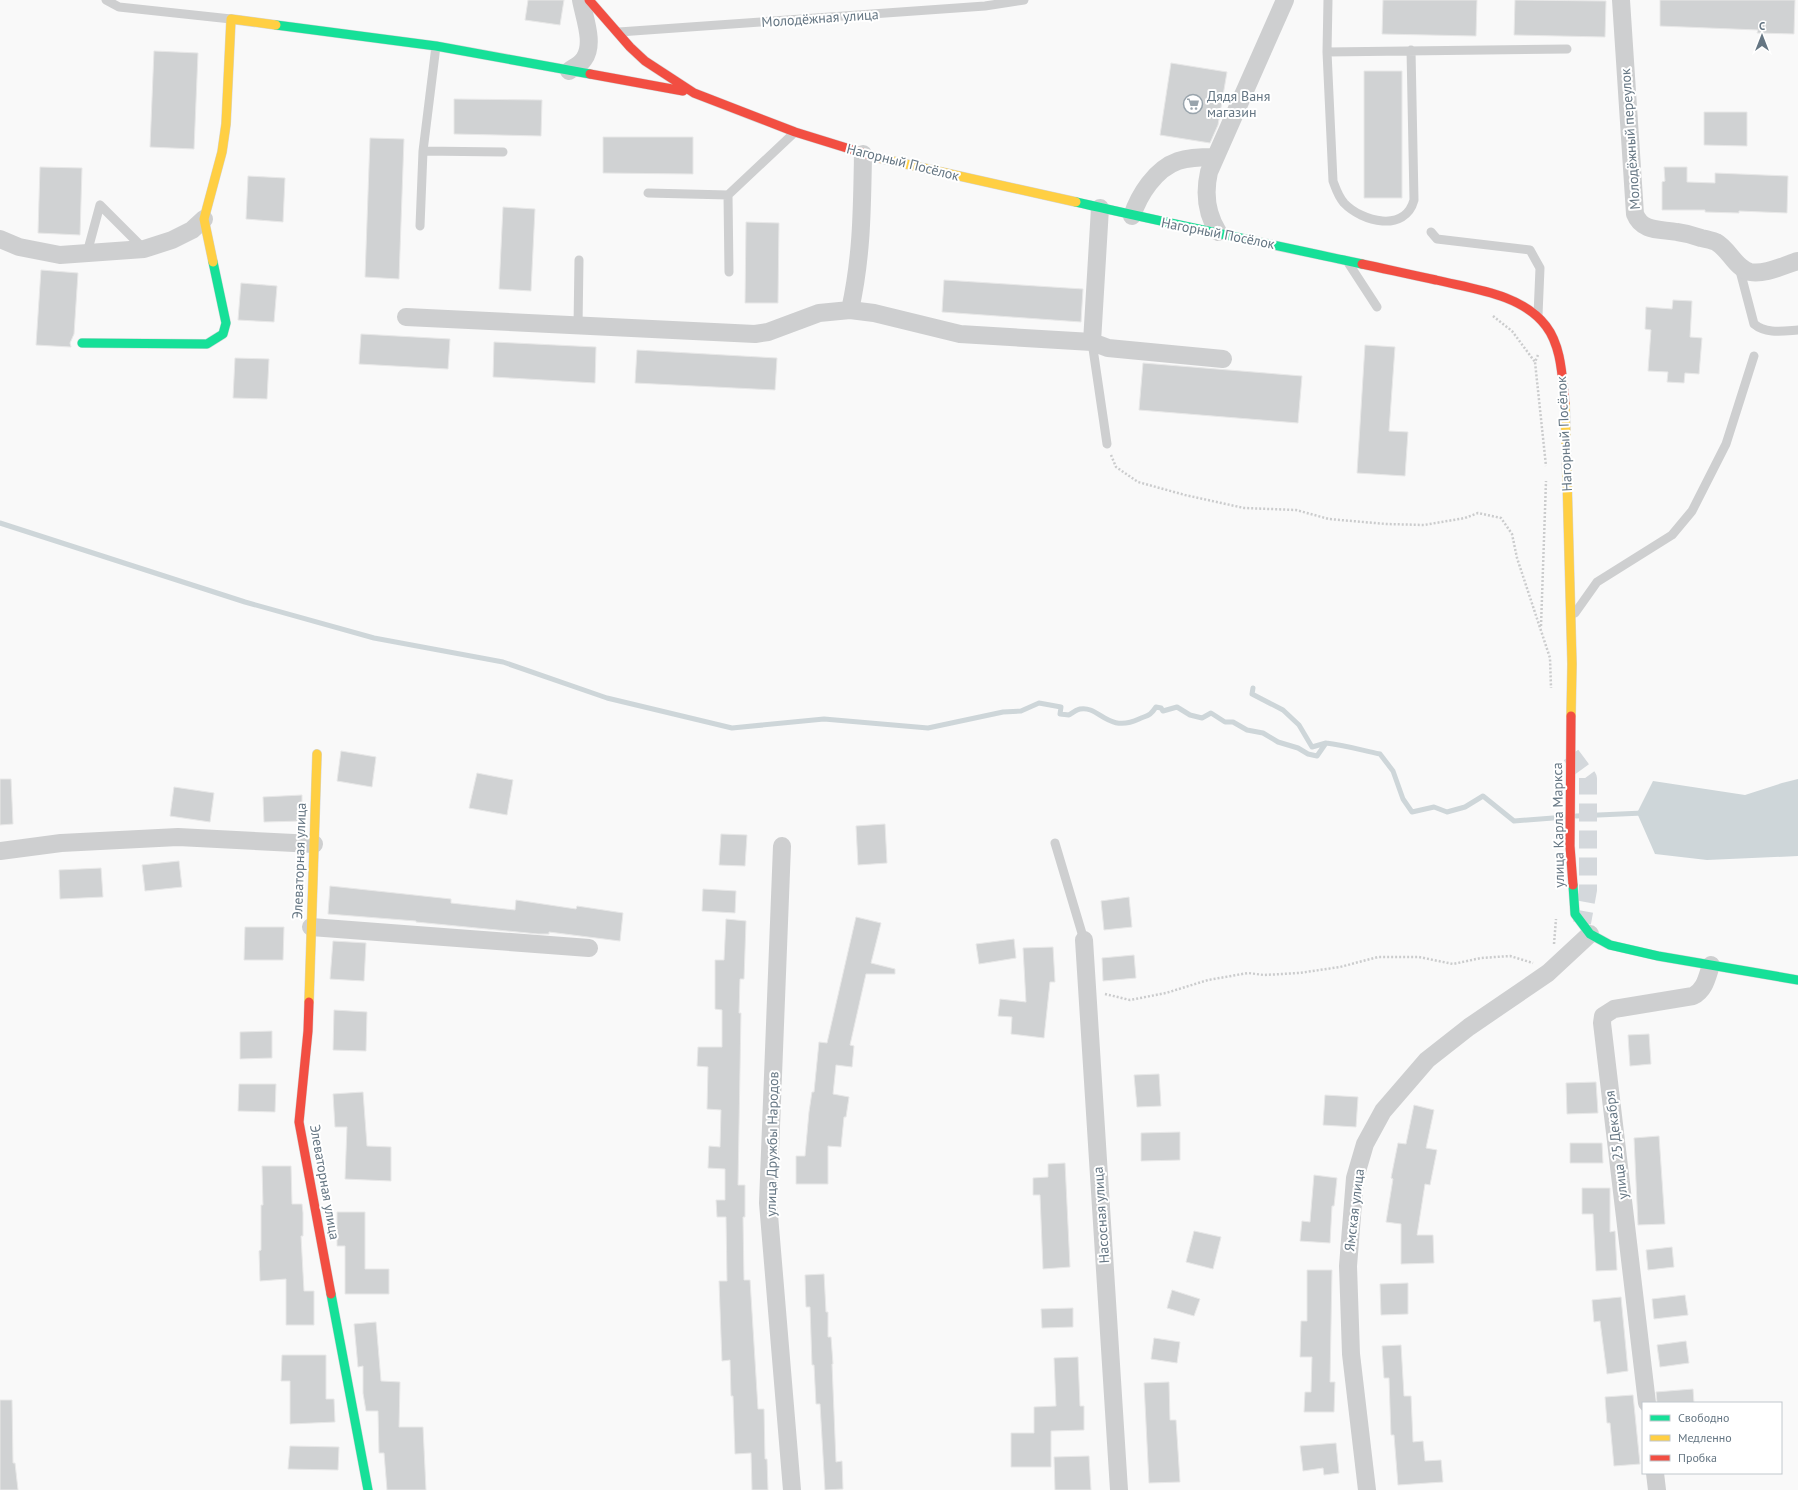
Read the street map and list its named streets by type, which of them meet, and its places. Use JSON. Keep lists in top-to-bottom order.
{
  "streets": {
    "street": [
      "Молодёжный переулок",
      "Нагорный Посёлок",
      "Элеваторная улица",
      "улица Дружбы Народов",
      "улица 25 Декабря",
      "Ямская улица",
      "Насосная улица"
    ],
    "lane": ["Молодёжная улица"]
  },
  "crossings": [
    ["Молодёжная улица", "Нагорный Посёлок"]
  ],
  "places": {
    "supermarket": ["Дядя Ваня магазин"]
  },
  "legend": ["Свободно", "Медленно", "Пробка"],
  "north": "top"
}
